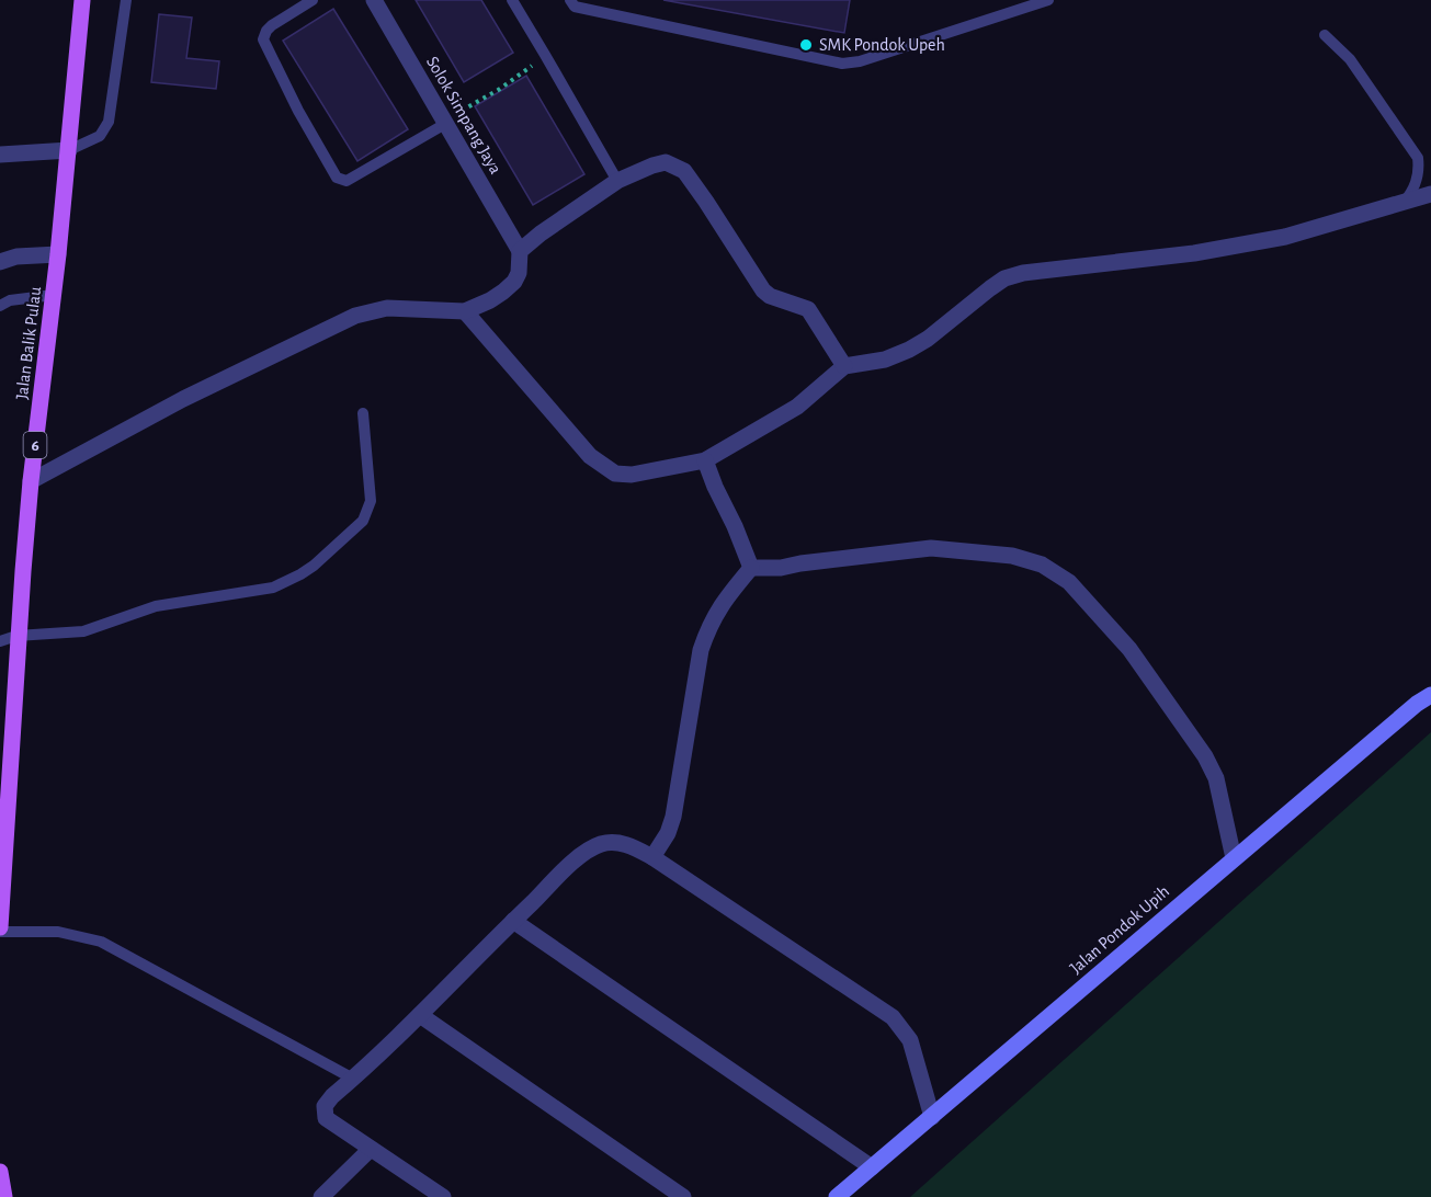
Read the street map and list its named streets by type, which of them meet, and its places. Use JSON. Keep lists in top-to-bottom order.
{
  "streets": {
    "main road": ["Jalan Balik Pulau", "6", "Jalan Pondok Upih"],
    "street": ["Solok Simpang Jaya"]
  },
  "places": ["SMK Pondok Upeh"]
}
